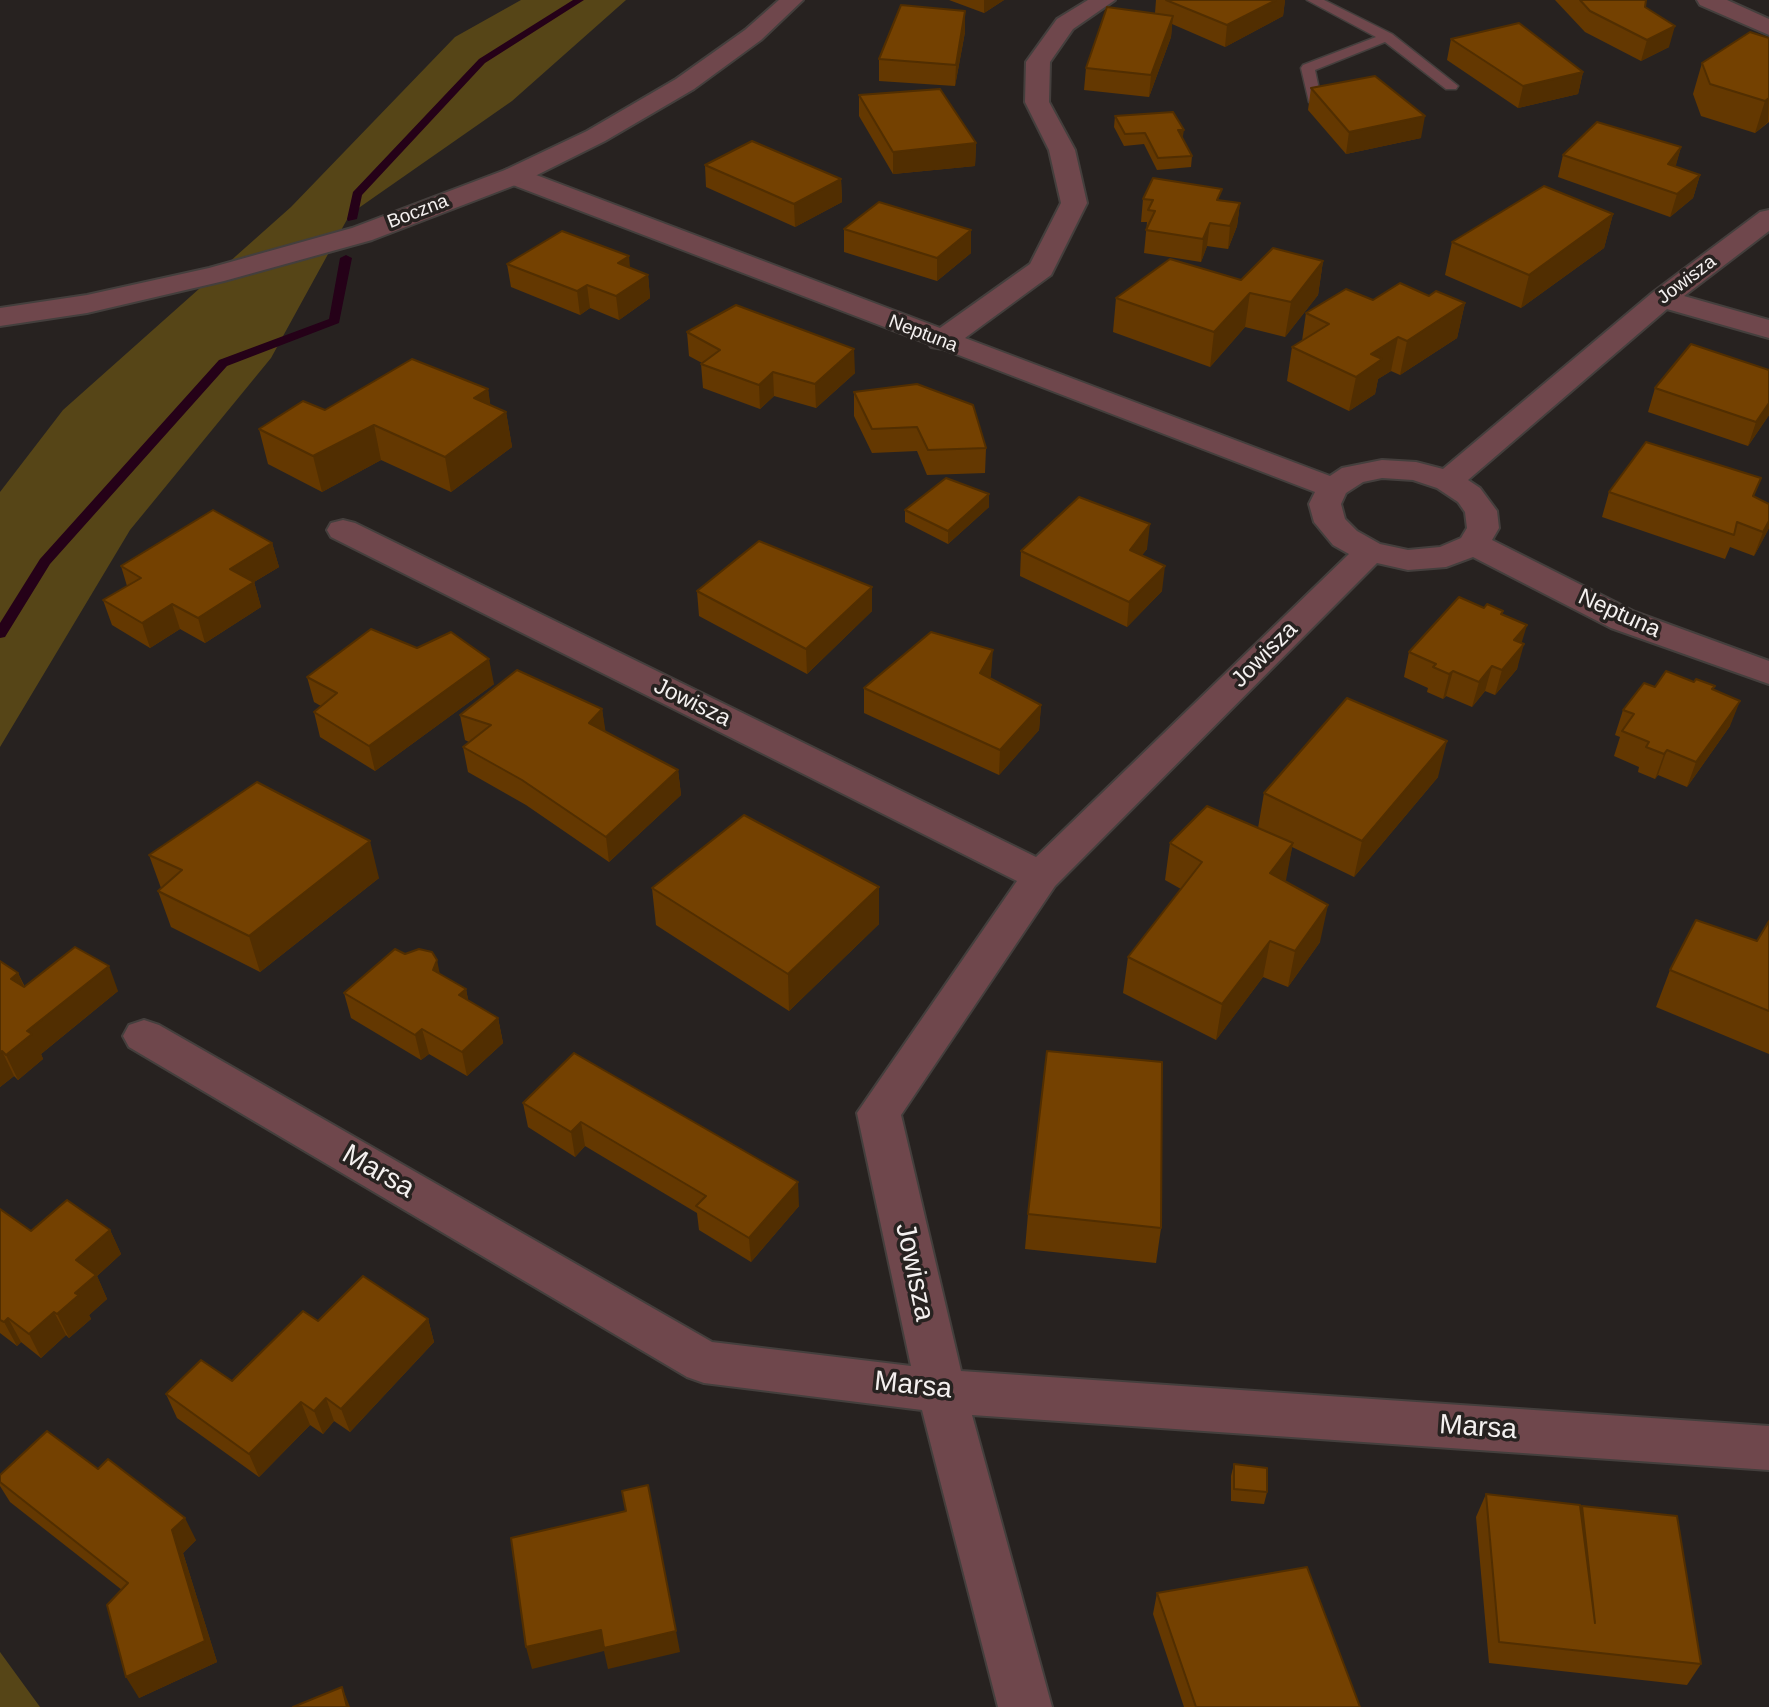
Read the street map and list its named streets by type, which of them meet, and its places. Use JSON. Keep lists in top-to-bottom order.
{
  "streets": {
    "street": [
      "Boczna",
      "Jowisza",
      "Neptuna",
      "Marsa"
    ]
  },
  "crossings": [
    ["Boczna", "Neptuna"],
    ["Jowisza", "Neptuna"],
    ["Jowisza", "Marsa"]
  ]
}
